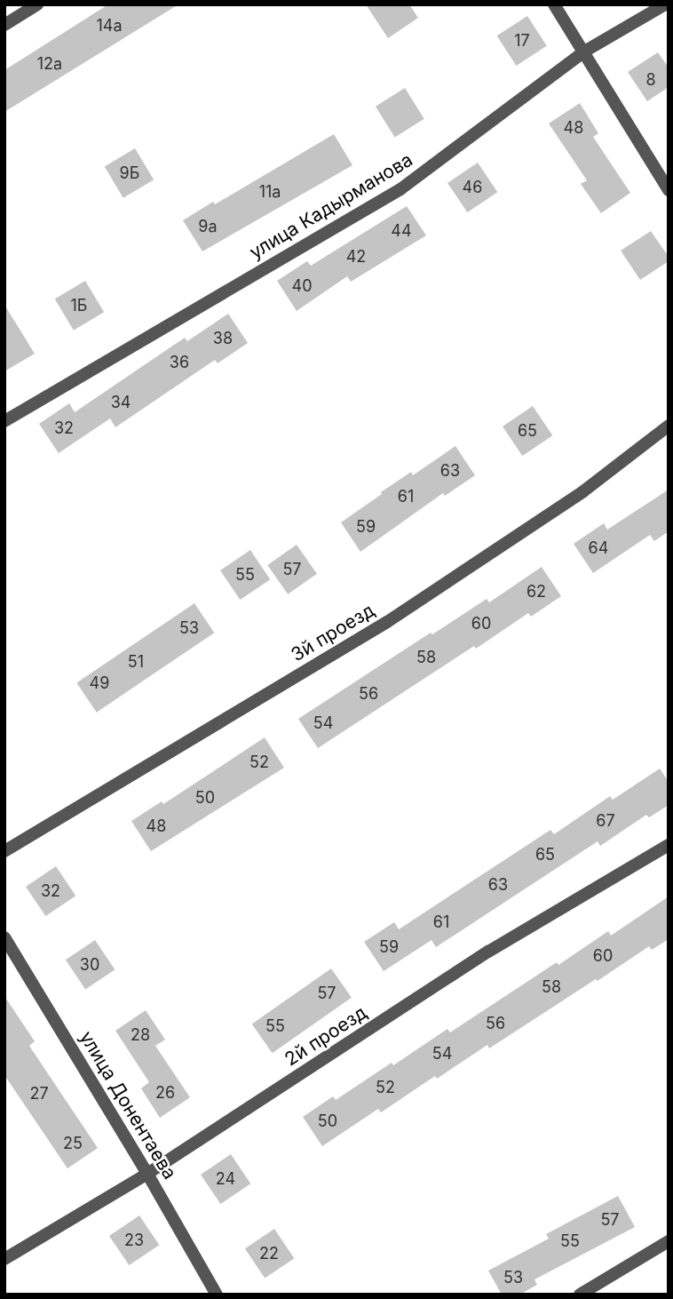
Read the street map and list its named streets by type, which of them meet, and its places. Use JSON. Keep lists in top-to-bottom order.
{
  "streets": {
    "street": [
      "улица Кадырманова",
      "3й проезд",
      "2й проезд",
      "улица Донентаева"
    ]
  },
  "crossings": [
    ["2й проезд", "улица Донентаева"]
  ],
  "house_numbers": [
    "14а",
    "17",
    "12а",
    "8",
    "48",
    "9Б",
    "46",
    "11а",
    "9а",
    "44",
    "42",
    "40",
    "1Б",
    "38",
    "36",
    "34",
    "32",
    "65",
    "63",
    "61",
    "59",
    "64",
    "57",
    "55",
    "62",
    "60",
    "53",
    "58",
    "51",
    "49",
    "56",
    "54",
    "52",
    "50",
    "67",
    "48",
    "65",
    "63",
    "32",
    "61",
    "59",
    "60",
    "30",
    "58",
    "57",
    "56",
    "55",
    "28",
    "54",
    "52",
    "26",
    "27",
    "50",
    "25",
    "24",
    "57",
    "23",
    "55",
    "22",
    "53"
  ]
}
